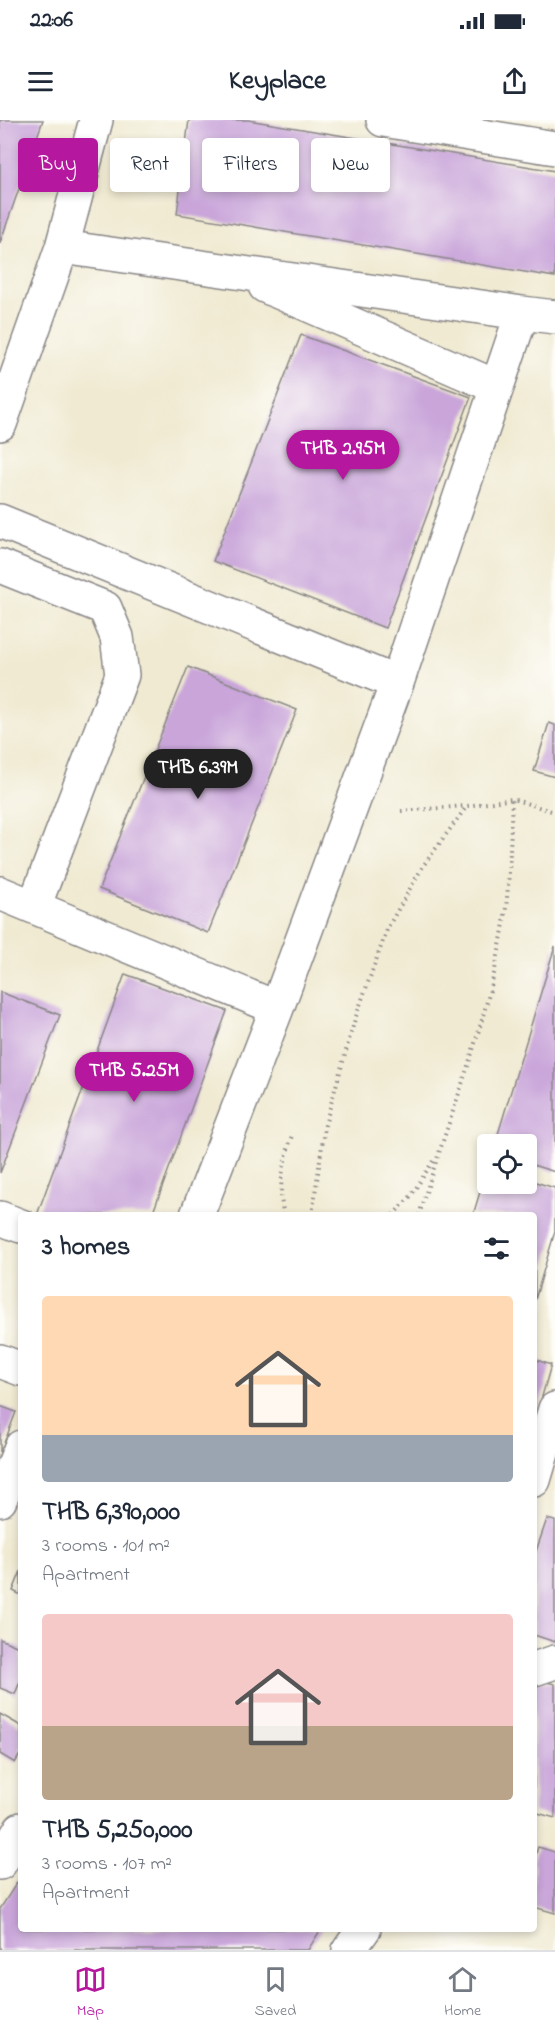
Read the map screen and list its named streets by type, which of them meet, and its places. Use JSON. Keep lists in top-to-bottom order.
{
  "page": {
    "status": "22:06",
    "header": "Keyplace",
    "chip": [
      "Buy",
      "Rent",
      "Filters",
      "New"
    ],
    "price": ["THB 2.95M", "THB 6.39M", "THB 5.25M"],
    "heading": "3 homes",
    "list": [
      {
        "name": "THB 6,390,000",
        "note": "3 rooms · 101 m² · Apartment"
      },
      {
        "name": "THB 5,250,000",
        "note": "3 rooms · 107 m² · Apartment"
      }
    ],
    "tabs": ["Map", "Saved", "Home"]
  }
}
